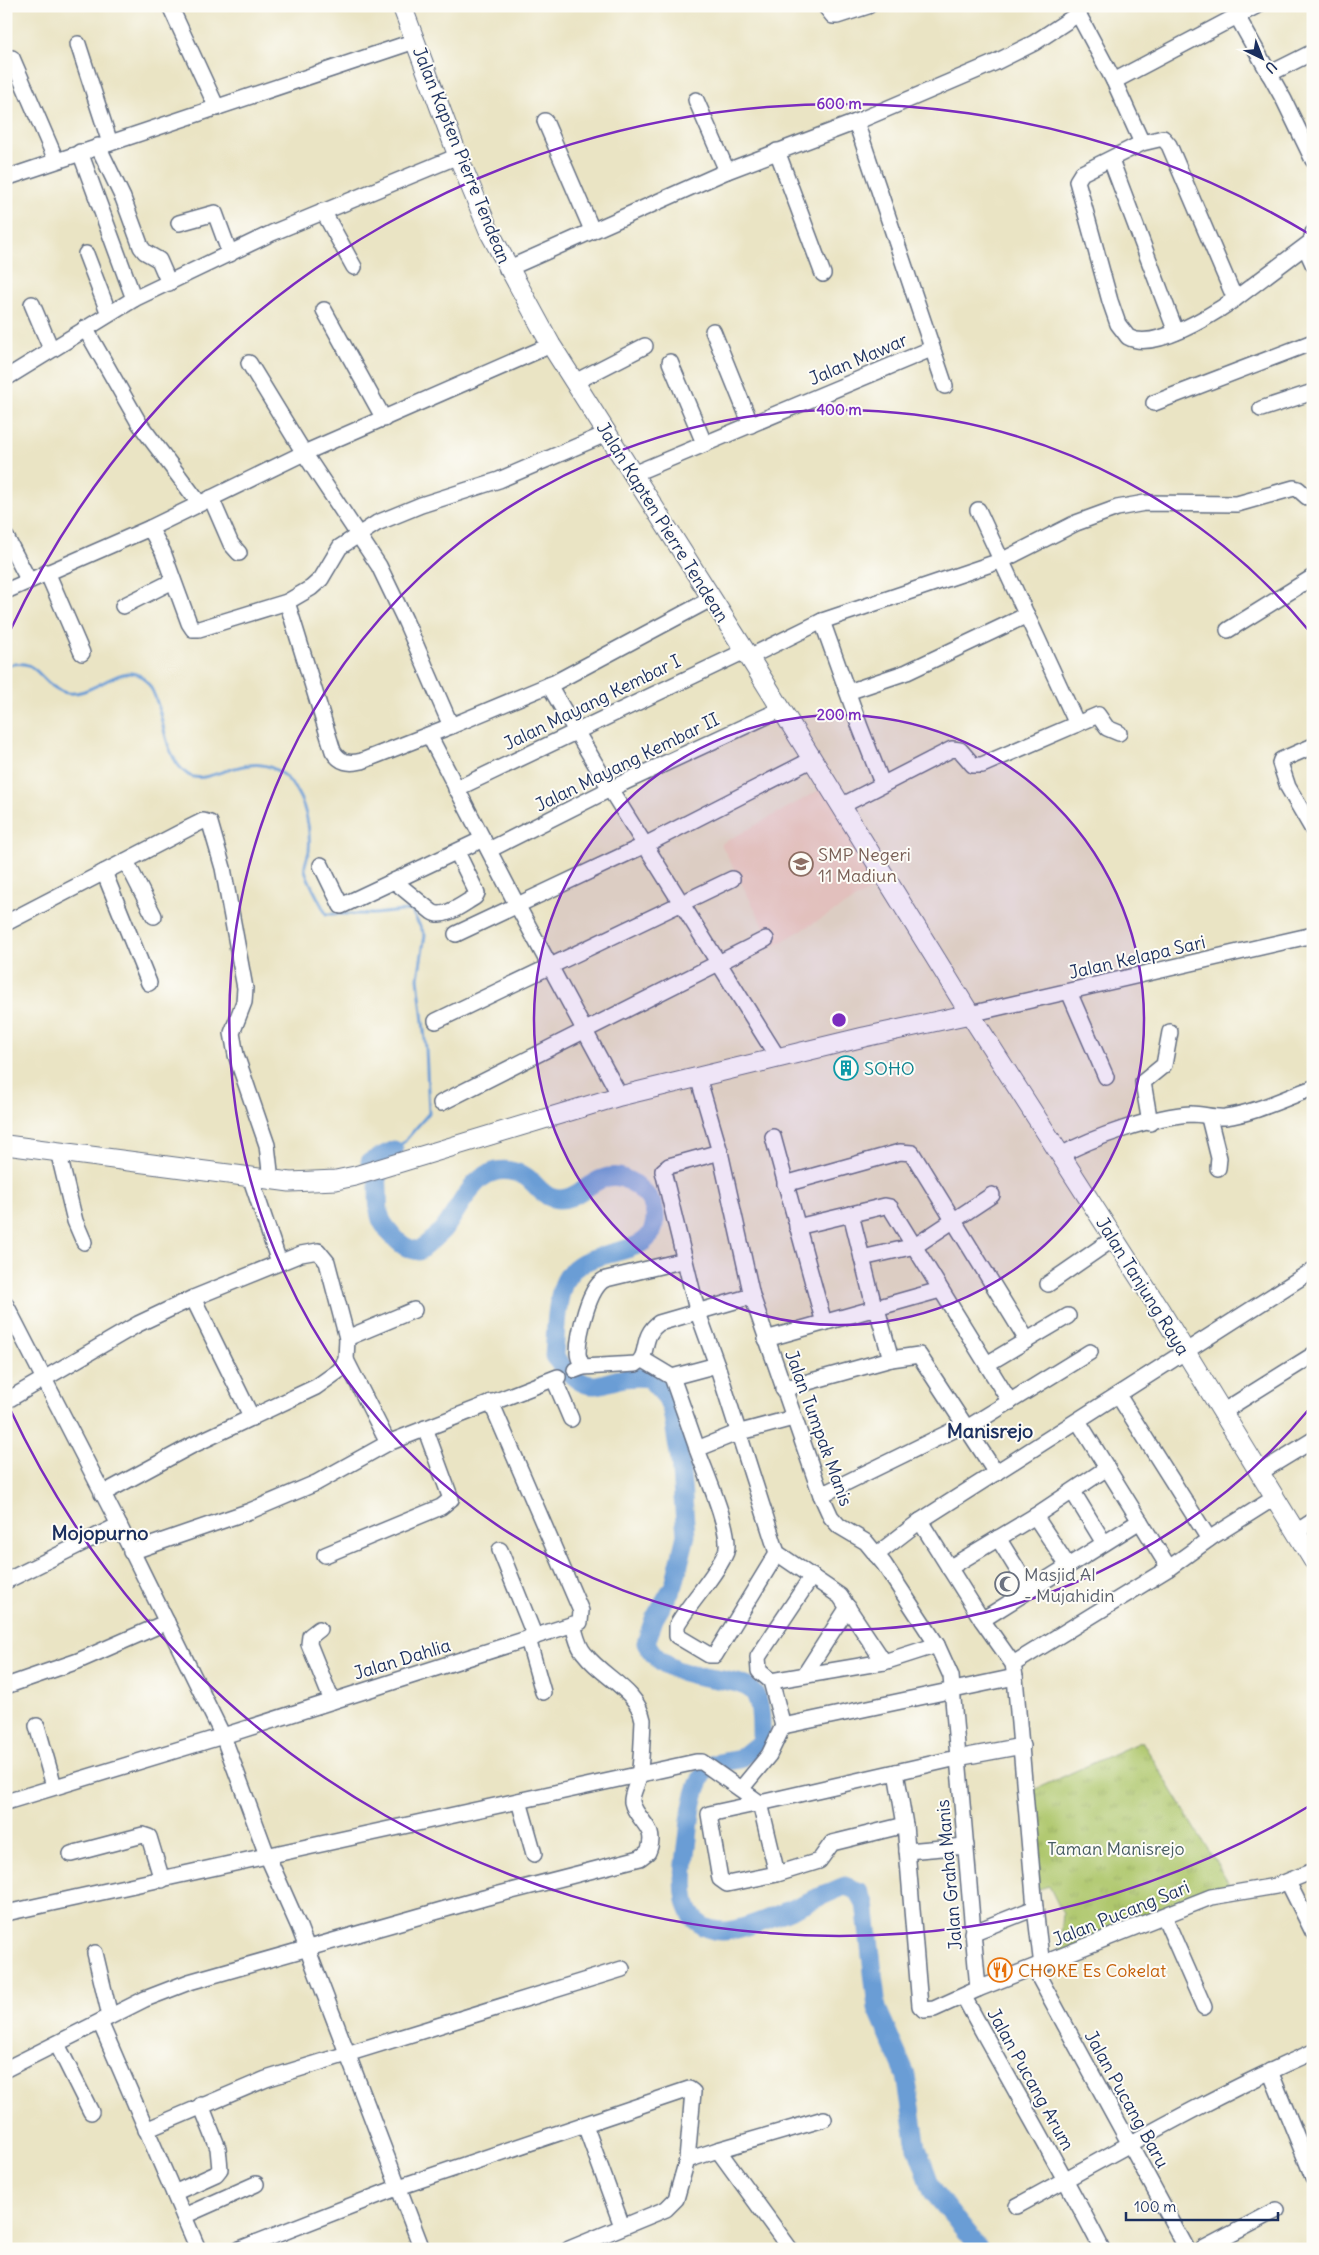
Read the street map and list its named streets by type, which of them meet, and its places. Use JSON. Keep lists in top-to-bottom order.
{
  "streets": {
    "main road": ["Jalan Kapten Pierre Tendean", "Jalan Tanjung Raya"],
    "street": [
      "Jalan Mawar",
      "Jalan Mayang Kembar I",
      "Jalan Mayang Kembar II",
      "Jalan Kelapa Sari",
      "Jalan Tumpak Manis",
      "Jalan Dahlia",
      "Jalan Graha Manis",
      "Jalan Pucang Sari",
      "Jalan Pucang Arum",
      "Jalan Pucang Baru"
    ]
  },
  "crossings": [
    ["Jalan Kapten Pierre Tendean", "Jalan Mawar"],
    ["Jalan Kapten Pierre Tendean", "Jalan Mayang Kembar I"],
    ["Jalan Kapten Pierre Tendean", "Jalan Mayang Kembar II"],
    ["Jalan Kapten Pierre Tendean", "Jalan Kelapa Sari"],
    ["Jalan Kapten Pierre Tendean", "Jalan Tanjung Raya"],
    ["Jalan Kelapa Sari", "Jalan Tanjung Raya"],
    ["Jalan Tumpak Manis", "Jalan Graha Manis"],
    ["Jalan Graha Manis", "Jalan Pucang Sari"],
    ["Jalan Pucang Sari", "Jalan Pucang Arum"],
    ["Jalan Pucang Sari", "Jalan Pucang Baru"]
  ],
  "districts": ["Manisrejo", "Mojopurno"],
  "parks": ["Taman Manisrejo"],
  "places": {
    "school or university": ["SMP Negeri 11 Madiun"],
    "building": ["SOHO"],
    "mosque": ["Masjid Al - Mujahidin"],
    "restaurant": ["CHOKE Es Cokelat"]
  },
  "scale_bar": "100 m",
  "north": "bottom right",
  "rings": ["600 m", "400 m", "200 m"]
}
